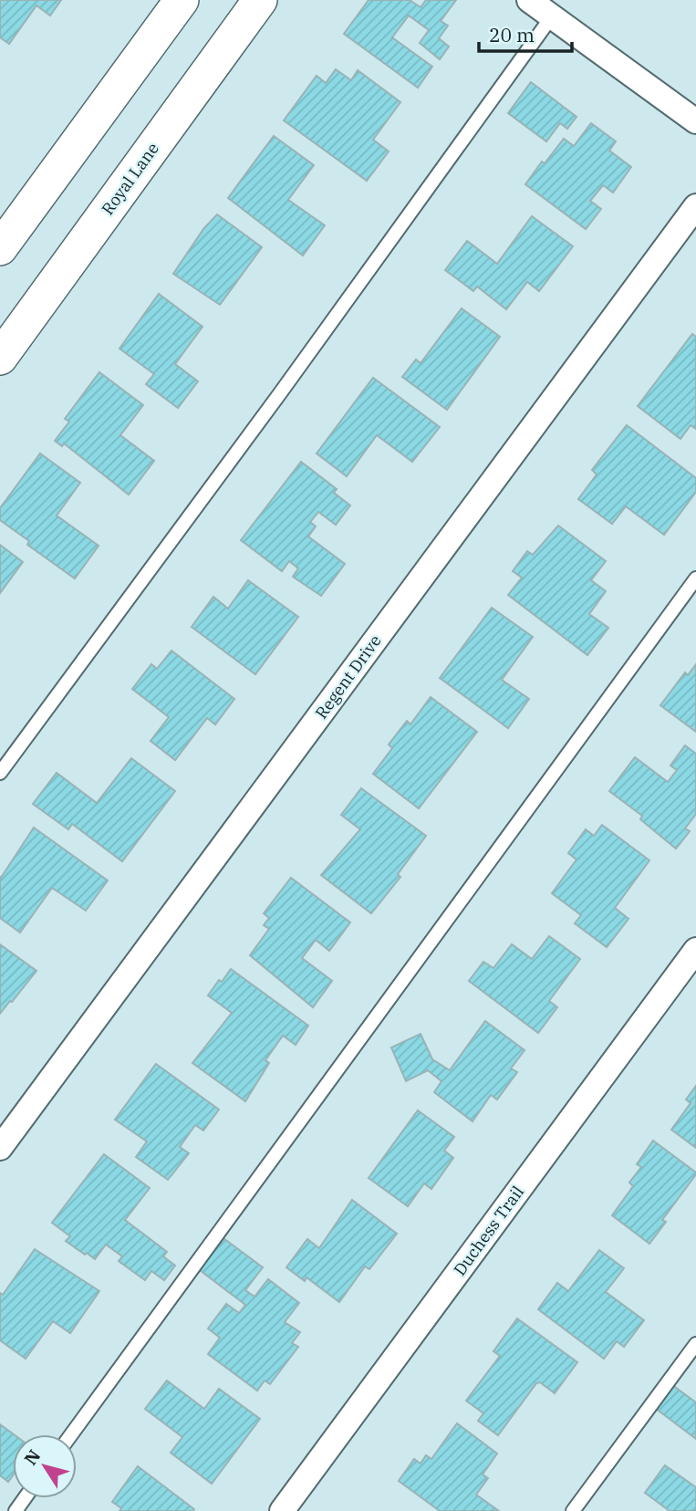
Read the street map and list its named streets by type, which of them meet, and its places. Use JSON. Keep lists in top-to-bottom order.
{
  "streets": {
    "main road": ["Royal Lane"],
    "street": ["Regent Drive", "Duchess Trail"]
  },
  "scale_bar": "20 m",
  "north": "top left"
}
